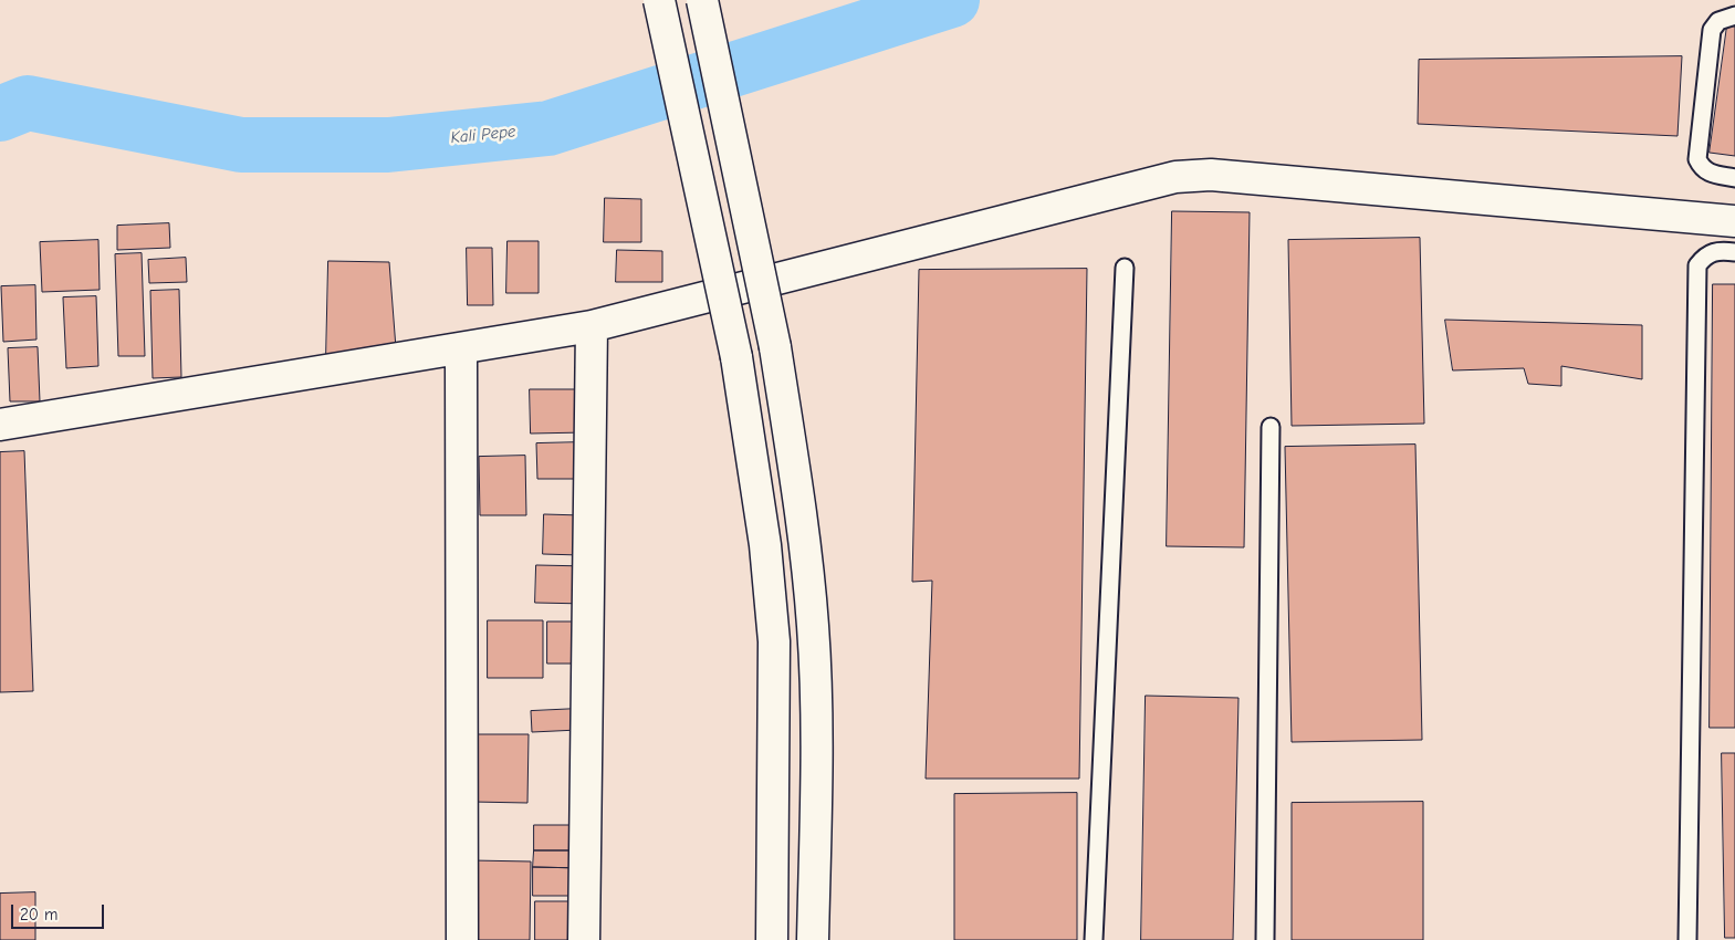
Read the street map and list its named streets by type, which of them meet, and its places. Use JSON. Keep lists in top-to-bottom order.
{
  "water": ["Kali Pepe"],
  "scale_bar": "20 m"
}
